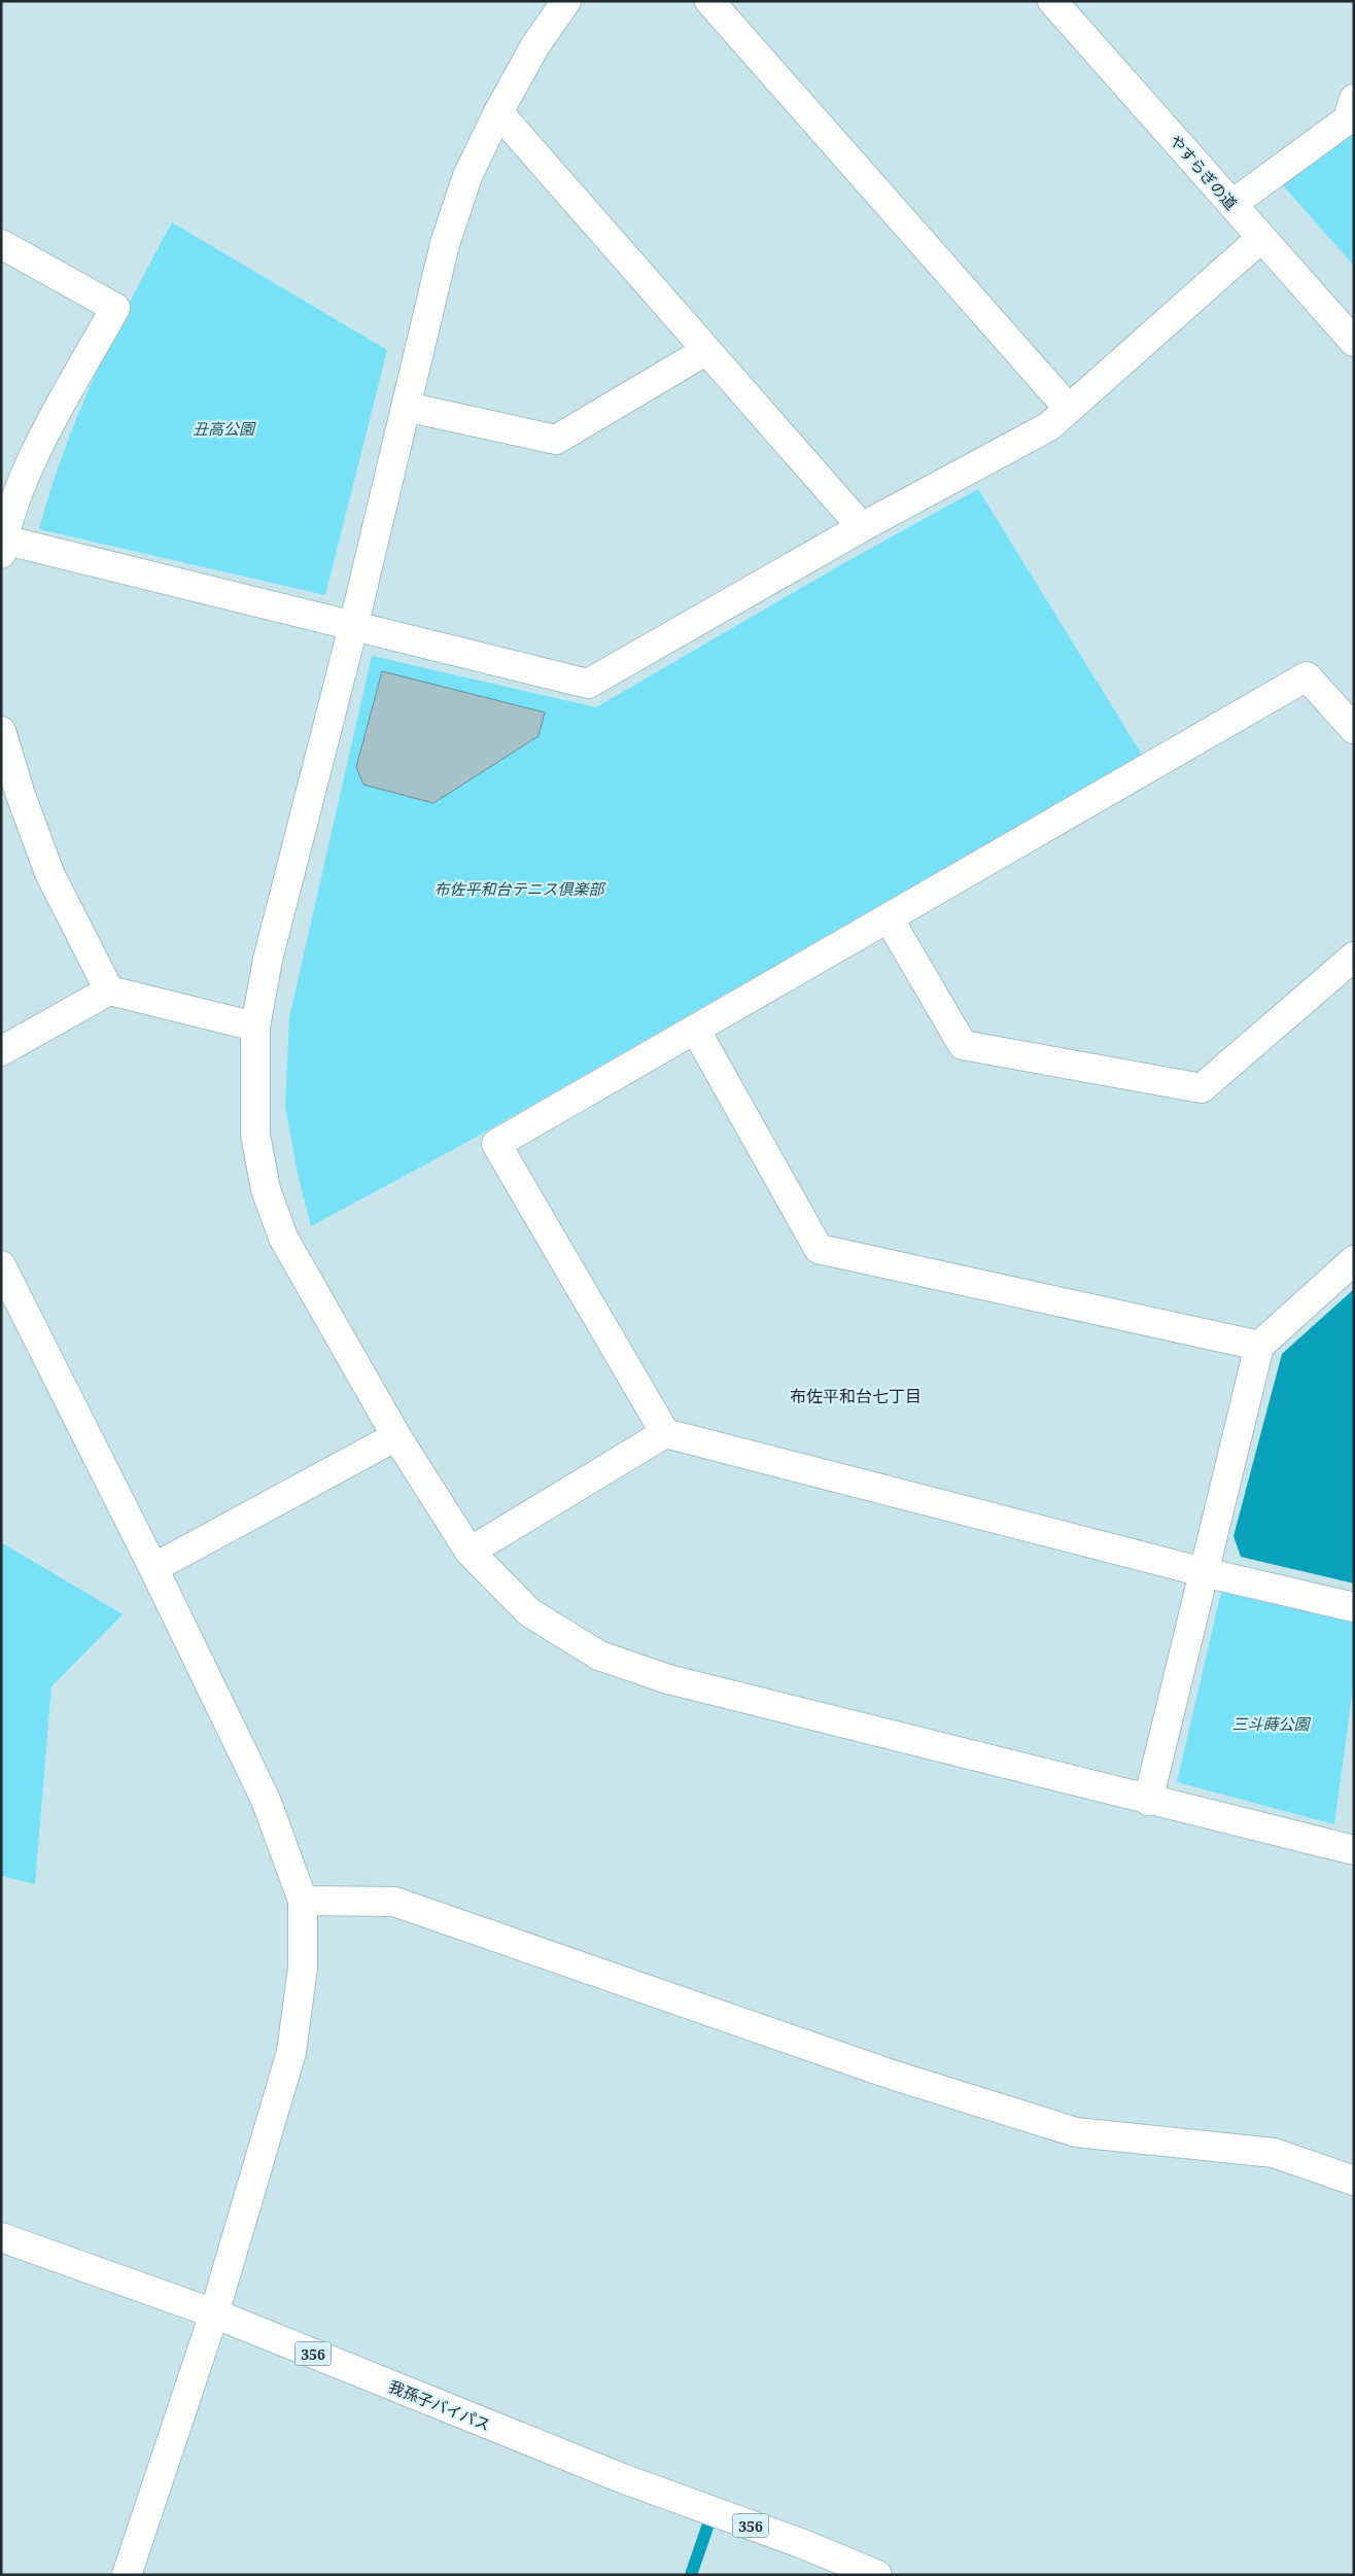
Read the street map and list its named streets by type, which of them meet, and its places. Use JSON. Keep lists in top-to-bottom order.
{
  "streets": {
    "main road": ["やすらぎの道", "356", "我孫子バイパス"]
  },
  "districts": ["布佐平和台七丁目"],
  "parks": ["丑高公園", "布佐平和台テニス倶楽部", "三斗蒔公園"]
}
